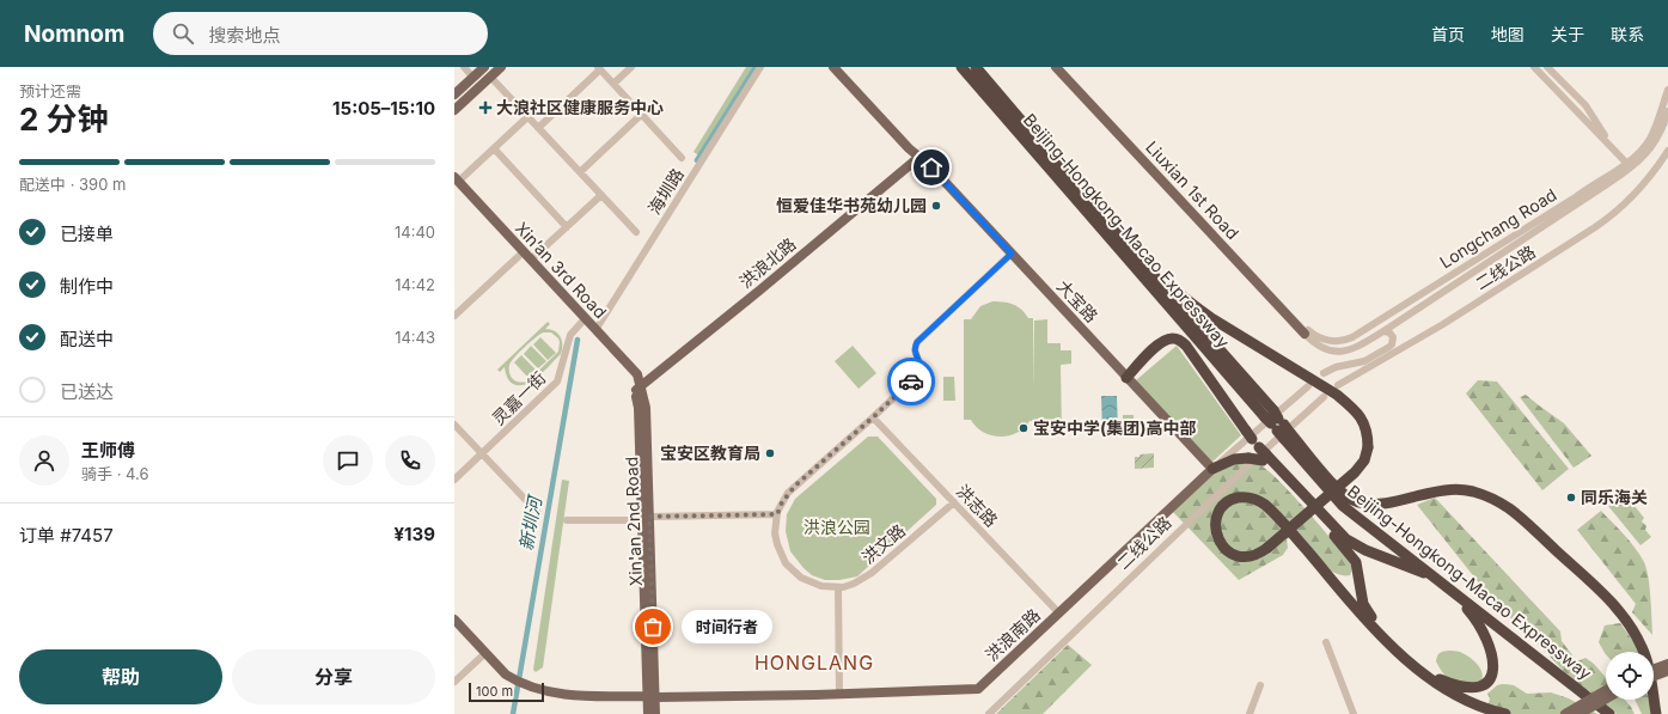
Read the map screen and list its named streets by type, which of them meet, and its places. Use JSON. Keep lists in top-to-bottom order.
{
  "streets": {
    "highway": ["Beijing-Hongkong-Macao Expressway"],
    "main road": [
      "Liuxian 1st Road",
      "洪浪北路",
      "Xin’an 3rd Road",
      "大宝路",
      "Xin'an 2nd Road",
      "洪浪南路"
    ],
    "street": [
      "海圳路",
      "Longchang Road",
      "二线公路",
      "灵嘉一街",
      "洪志路",
      "洪文路"
    ]
  },
  "crossings": [
    ["Liuxian 1st Road", "Longchang Road"],
    ["海圳路", "Xin’an 3rd Road"],
    ["洪浪北路", "Xin’an 3rd Road"],
    ["洪浪北路", "大宝路"],
    ["洪浪北路", "Xin'an 2nd Road"],
    ["Xin’an 3rd Road", "灵嘉一街"],
    ["Xin’an 3rd Road", "Xin'an 2nd Road"],
    ["大宝路", "洪文路"],
    ["大宝路", "洪浪南路"],
    ["洪志路", "洪文路"],
    ["洪志路", "洪浪南路"],
    ["Xin'an 2nd Road", "洪浪南路"]
  ],
  "districts": ["HONGLANG"],
  "water": ["新圳河"],
  "parks": ["洪浪公园"],
  "places": {
    "health": ["大浪社区健康服务中心"],
    "other": [
      "恒爱佳华书苑幼儿园",
      "宝安中学(集团)高中部",
      "宝安区教育局",
      "同乐海关",
      "时间行者"
    ]
  },
  "scale_bar": "100 m",
  "page": {
    "header": "Nomnom",
    "search": "搜索地点",
    "nav": [
      "首页",
      "地图",
      "关于",
      "联系"
    ],
    "heading": ["2 分钟", "预计还需", "15:05–15:10"],
    "panel": [
      "王师傅",
      "骑手 · 4.6",
      "订单 #7457",
      "¥139"
    ],
    "bar": "配送中 · 390 m",
    "list": [
      ["已接单", "14:40"],
      ["制作中", "14:42"],
      ["配送中", "14:43"],
      "已送达"
    ],
    "bubble": "时间行者",
    "buttons": ["帮助", "分享"],
    "scale": "100 m"
  }
}
